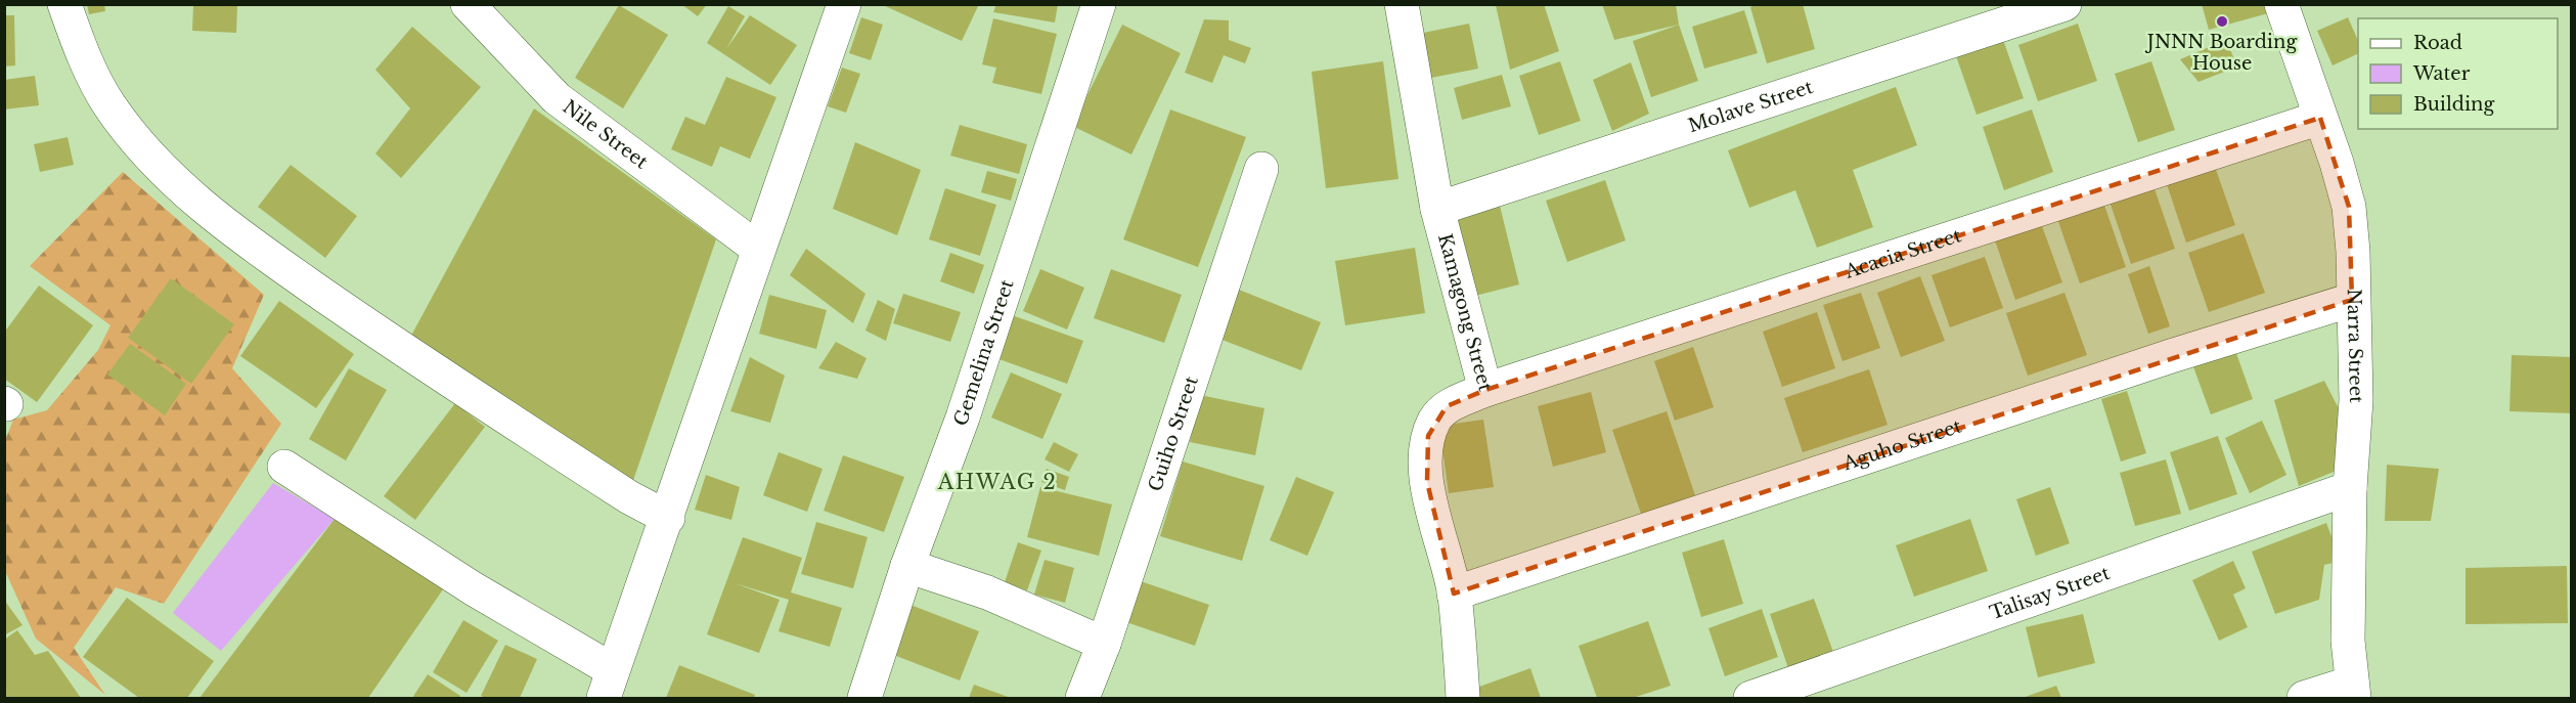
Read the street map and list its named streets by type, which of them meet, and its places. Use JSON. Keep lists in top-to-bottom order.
{
  "streets": {
    "street": [
      "Molave Street",
      "Nile Street",
      "Acacia Street",
      "Kamagong Street",
      "Narra Street",
      "Gemelina Street",
      "Guiho Street",
      "Aguho Street",
      "Talisay Street"
    ]
  },
  "crossings": [
    ["Molave Street", "Kamagong Street"],
    ["Acacia Street", "Kamagong Street"],
    ["Acacia Street", "Narra Street"],
    ["Kamagong Street", "Aguho Street"],
    ["Narra Street", "Aguho Street"],
    ["Narra Street", "Talisay Street"]
  ],
  "districts": ["AHWAG 2"],
  "places": ["JNNN Boarding House"],
  "legend": ["Road", "Water", "Building"]
}
